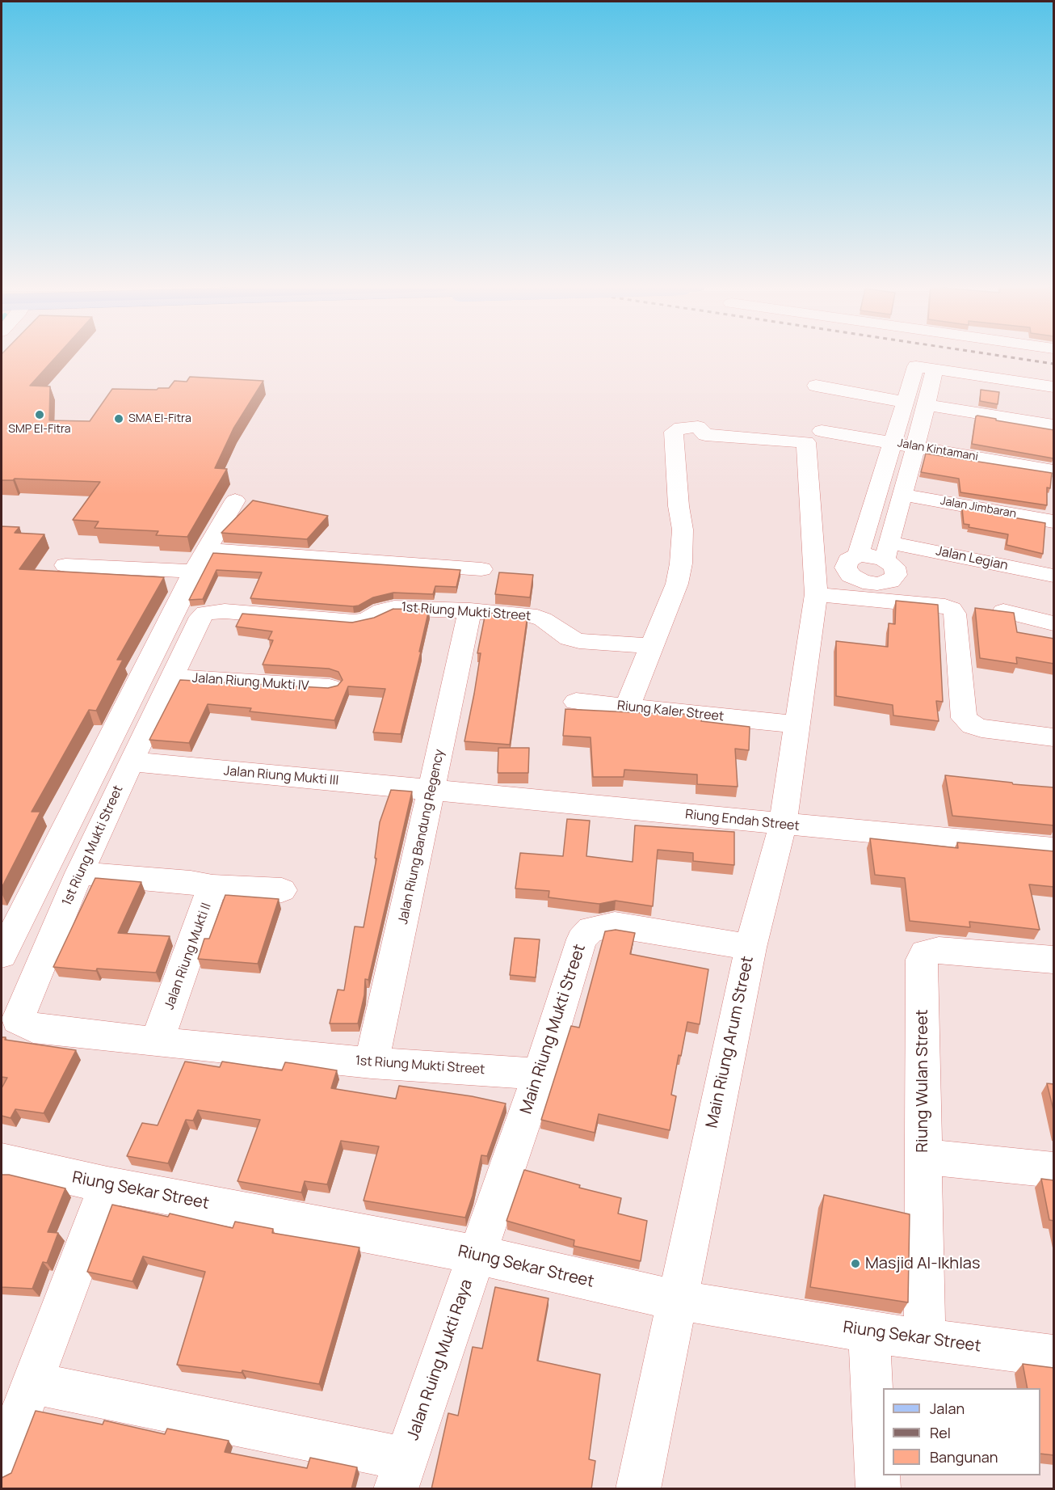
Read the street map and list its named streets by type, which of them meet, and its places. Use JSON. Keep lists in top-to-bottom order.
{
  "streets": {
    "street": [
      "Jalan Kintamani",
      "Jalan Jimbaran",
      "Jalan Legian",
      "1st Riung Mukti Street",
      "Jalan Riung Mukti IV",
      "Riung Kaler Street",
      "Jalan Riung Mukti III",
      "Riung Endah Street",
      "Jalan Riung Bandung Regency",
      "Jalan Riung Mukti II",
      "Main Riung Mukti Street",
      "Main Riung Arum Street",
      "Riung Wulan Street",
      "Riung Sekar Street",
      "Jalan Ruing Mukti Raya"
    ]
  },
  "crossings": [
    ["1st Riung Mukti Street", "Jalan Riung Mukti IV"],
    ["1st Riung Mukti Street", "Jalan Riung Mukti III"],
    ["1st Riung Mukti Street", "Jalan Riung Bandung Regency"],
    ["1st Riung Mukti Street", "Jalan Riung Mukti II"],
    ["1st Riung Mukti Street", "Main Riung Mukti Street"],
    ["1st Riung Mukti Street", "Main Riung Arum Street"],
    ["Riung Kaler Street", "Main Riung Arum Street"],
    ["Jalan Riung Mukti III", "Riung Endah Street"],
    ["Jalan Riung Mukti III", "Jalan Riung Bandung Regency"],
    ["Riung Endah Street", "Jalan Riung Bandung Regency"],
    ["Riung Endah Street", "Main Riung Arum Street"],
    ["Main Riung Mukti Street", "Main Riung Arum Street"],
    ["Main Riung Mukti Street", "Riung Sekar Street"],
    ["Main Riung Mukti Street", "Jalan Ruing Mukti Raya"],
    ["Main Riung Arum Street", "Riung Sekar Street"],
    ["Riung Wulan Street", "Riung Sekar Street"],
    ["Riung Sekar Street", "Jalan Ruing Mukti Raya"]
  ],
  "places": ["SMP El-Fitra", "SMA El-Fitra", "Masjid Al-Ikhlas"],
  "legend": ["Jalan", "Rel", "Bangunan"]
}
